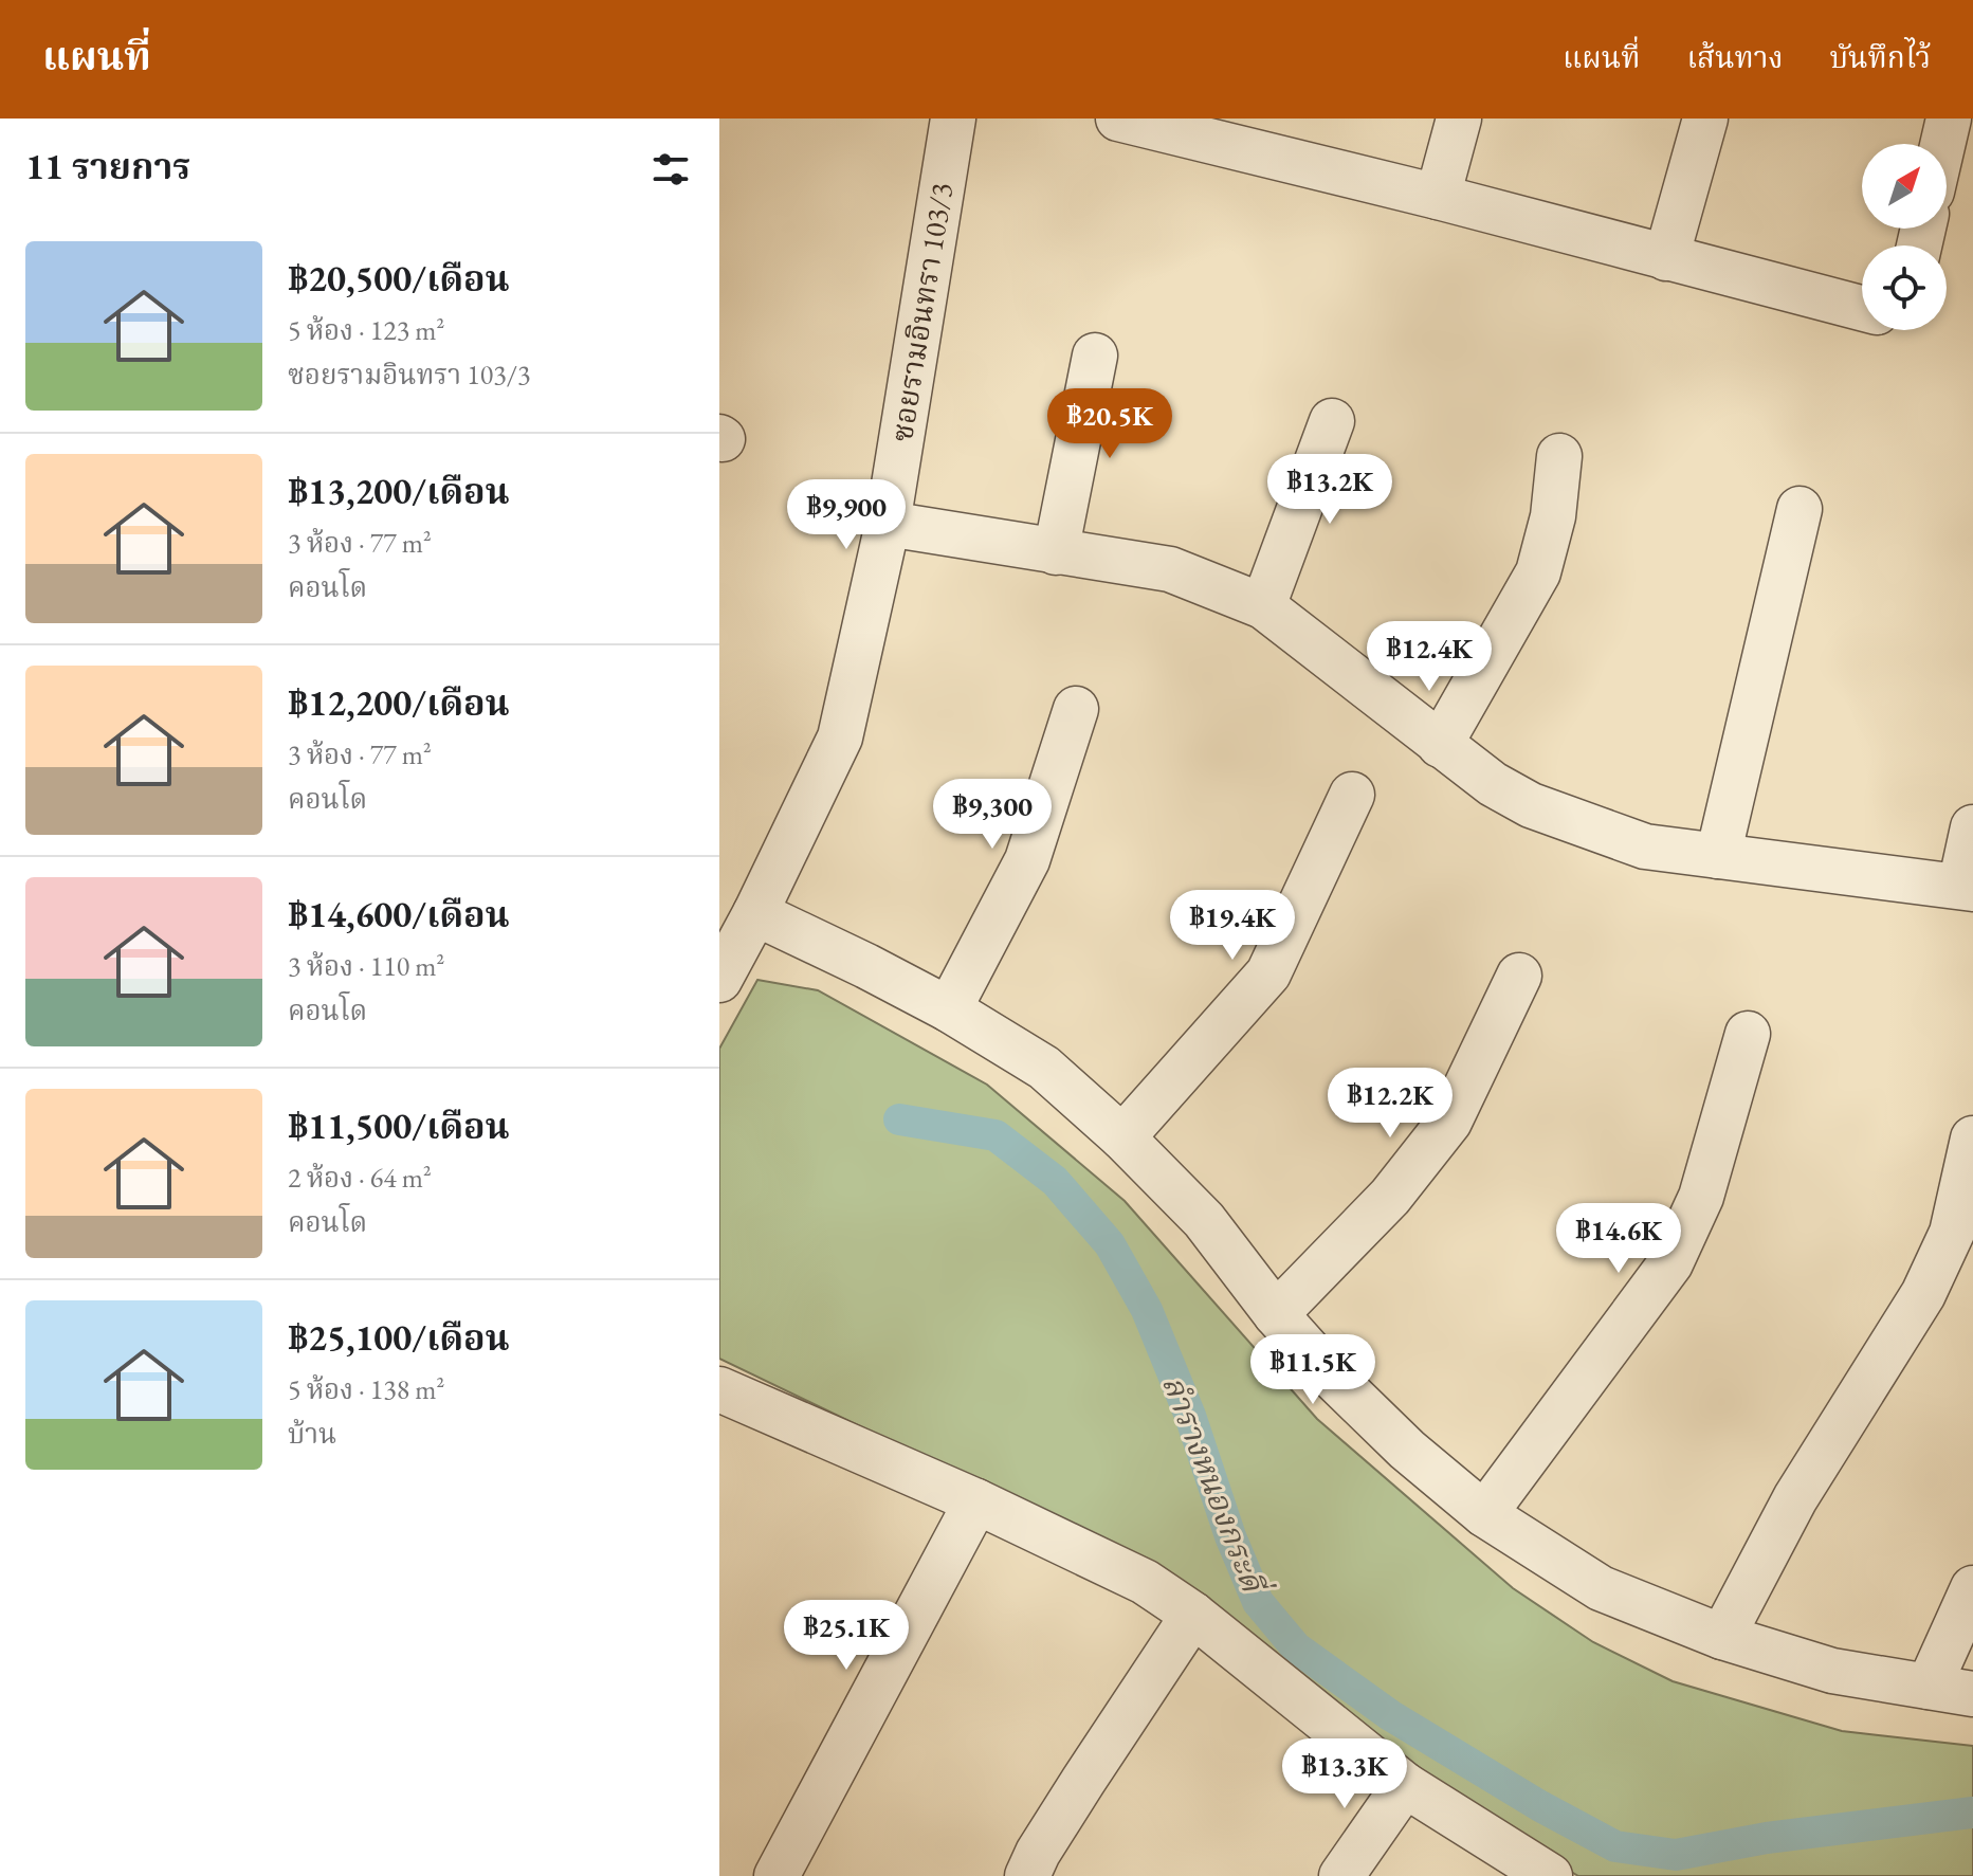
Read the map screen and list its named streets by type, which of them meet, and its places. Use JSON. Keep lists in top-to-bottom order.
{
  "streets": {
    "street": ["ซอยรามอินทรา 103/3"]
  },
  "water": ["ลำรางหนองกระดี่"],
  "north": "top right",
  "page": {
    "header": "แผนที่",
    "nav": ["แผนที่", "เส้นทาง", "บันทึกไว้"],
    "heading": "11 รายการ",
    "list": [
      {
        "name": "฿20,500/เดือน",
        "note": "5 ห้อง · 123 m² · ซอยรามอินทรา 103/3"
      },
      {
        "name": "฿13,200/เดือน",
        "note": "3 ห้อง · 77 m² · คอนโด"
      },
      {
        "name": "฿12,200/เดือน",
        "note": "3 ห้อง · 77 m² · คอนโด"
      },
      {
        "name": "฿14,600/เดือน",
        "note": "3 ห้อง · 110 m² · คอนโด"
      },
      {
        "name": "฿11,500/เดือน",
        "note": "2 ห้อง · 64 m² · คอนโด"
      },
      {
        "name": "฿25,100/เดือน",
        "note": "5 ห้อง · 138 m² · บ้าน"
      }
    ],
    "price": [
      "฿20.5K",
      "฿13.2K",
      "฿9,900",
      "฿12.4K",
      "฿9,300",
      "฿19.4K",
      "฿12.2K",
      "฿14.6K",
      "฿11.5K",
      "฿25.1K",
      "฿13.3K"
    ]
  }
}
